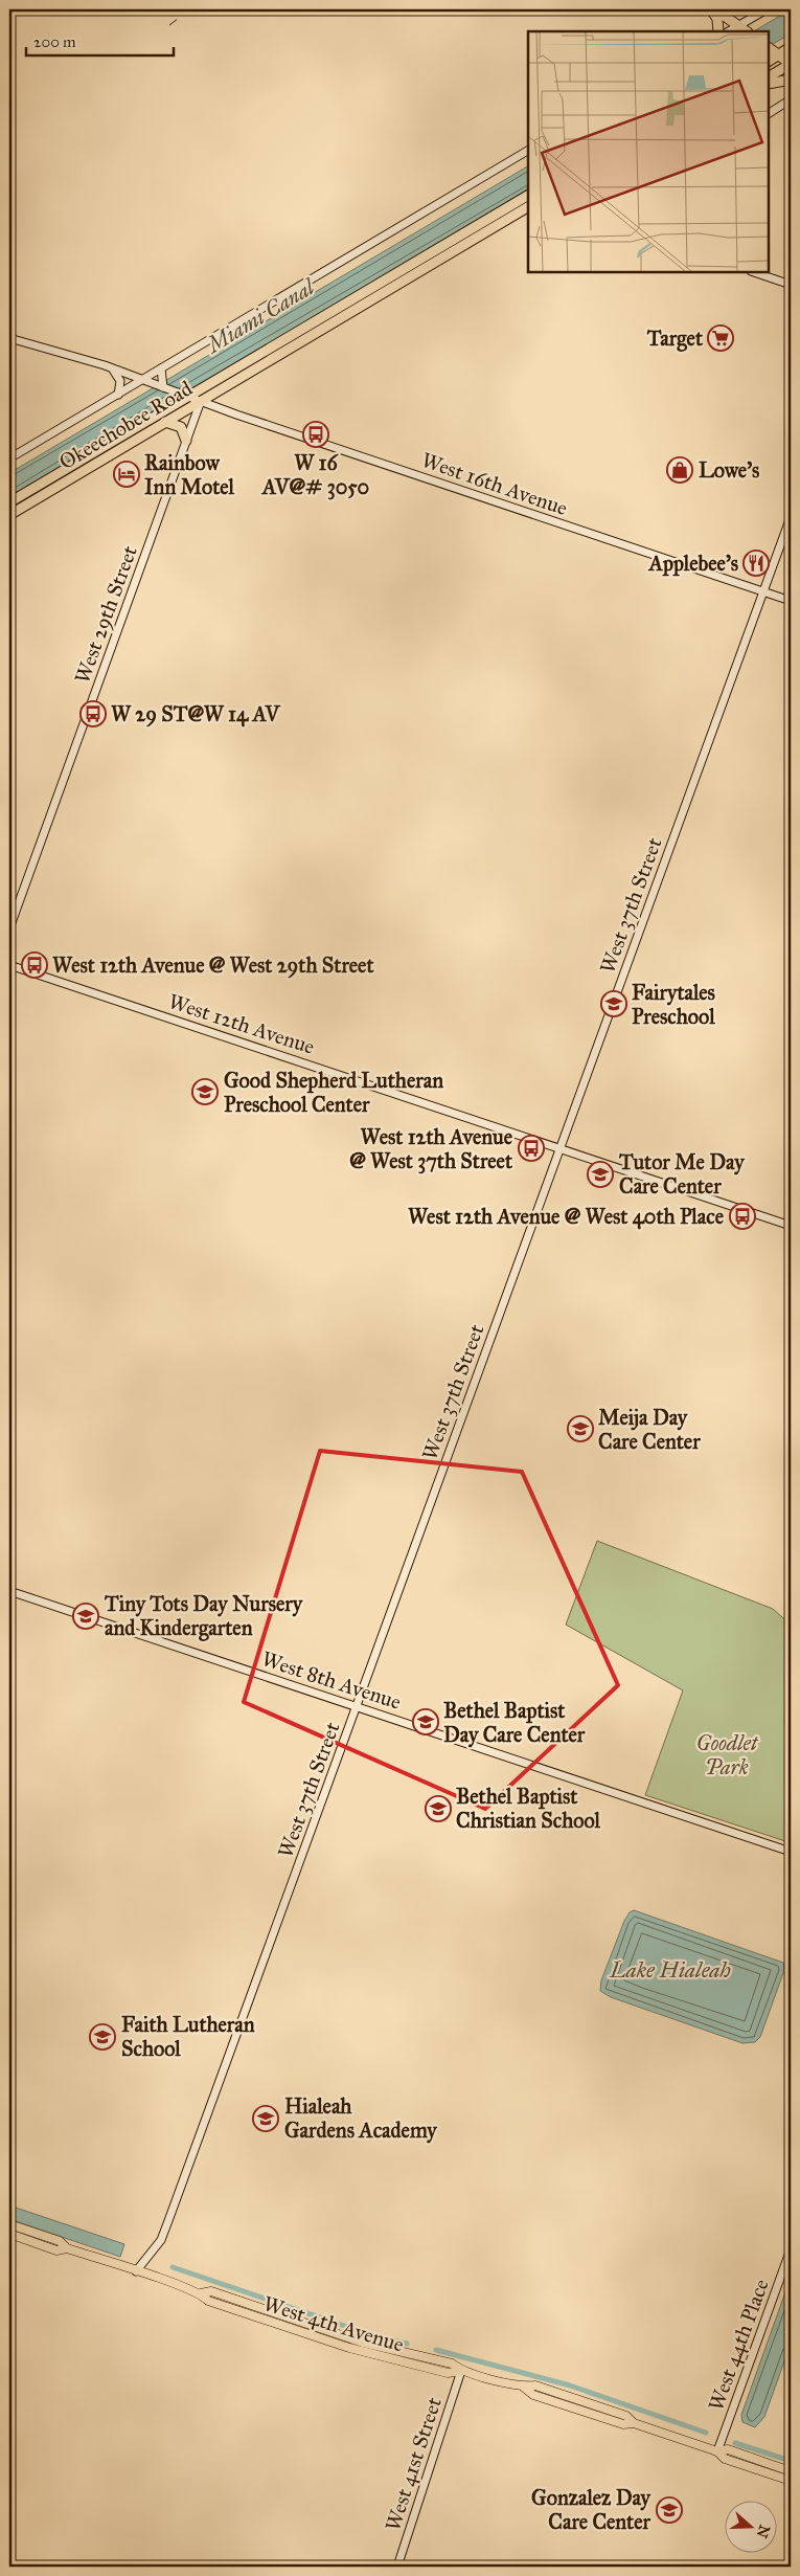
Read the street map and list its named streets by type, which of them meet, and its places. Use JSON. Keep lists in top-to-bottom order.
{
  "streets": {
    "highway": ["Okeechobee Road"],
    "main road": ["West 4th Avenue"],
    "street": [
      "West 16th Avenue",
      "West 29th Street",
      "West 37th Street",
      "West 12th Avenue",
      "West 8th Avenue",
      "West 44th Place",
      "West 41st Street"
    ]
  },
  "crossings": [
    ["Okeechobee Road", "West 16th Avenue"],
    ["Okeechobee Road", "West 29th Street"],
    ["West 16th Avenue", "West 29th Street"],
    ["West 16th Avenue", "West 37th Street"],
    ["West 37th Street", "West 12th Avenue"],
    ["West 37th Street", "West 8th Avenue"],
    ["West 37th Street", "West 4th Avenue"],
    ["West 4th Avenue", "West 44th Place"],
    ["West 4th Avenue", "West 41st Street"]
  ],
  "water": ["Miami Canal", "Lake Hialeah"],
  "parks": ["Goodlet Park"],
  "places": {
    "supermarket": ["Target"],
    "bus stop": [
      "W 16 AV@# 3050",
      "W 29 ST@W 14 AV",
      "West 12th Avenue @ West 29th Street",
      "West 12th Avenue @ West 37th Street",
      "West 12th Avenue @ West 40th Place"
    ],
    "shop": ["Lowe's"],
    "hotel": ["Rainbow Inn Motel"],
    "restaurant": ["Applebee's"],
    "school or university": [
      "Fairytales Preschool",
      "Good Shepherd Lutheran Preschool Center",
      "Tutor Me Day Care Center",
      "Meija Day Care Center",
      "Tiny Tots Day Nursery and Kindergarten",
      "Bethel Baptist Day Care Center",
      "Bethel Baptist Christian School",
      "Faith Lutheran School",
      "Hialeah Gardens Academy",
      "Gonzalez Day Care Center"
    ]
  },
  "scale_bar": "200 m",
  "north": "right"
}
